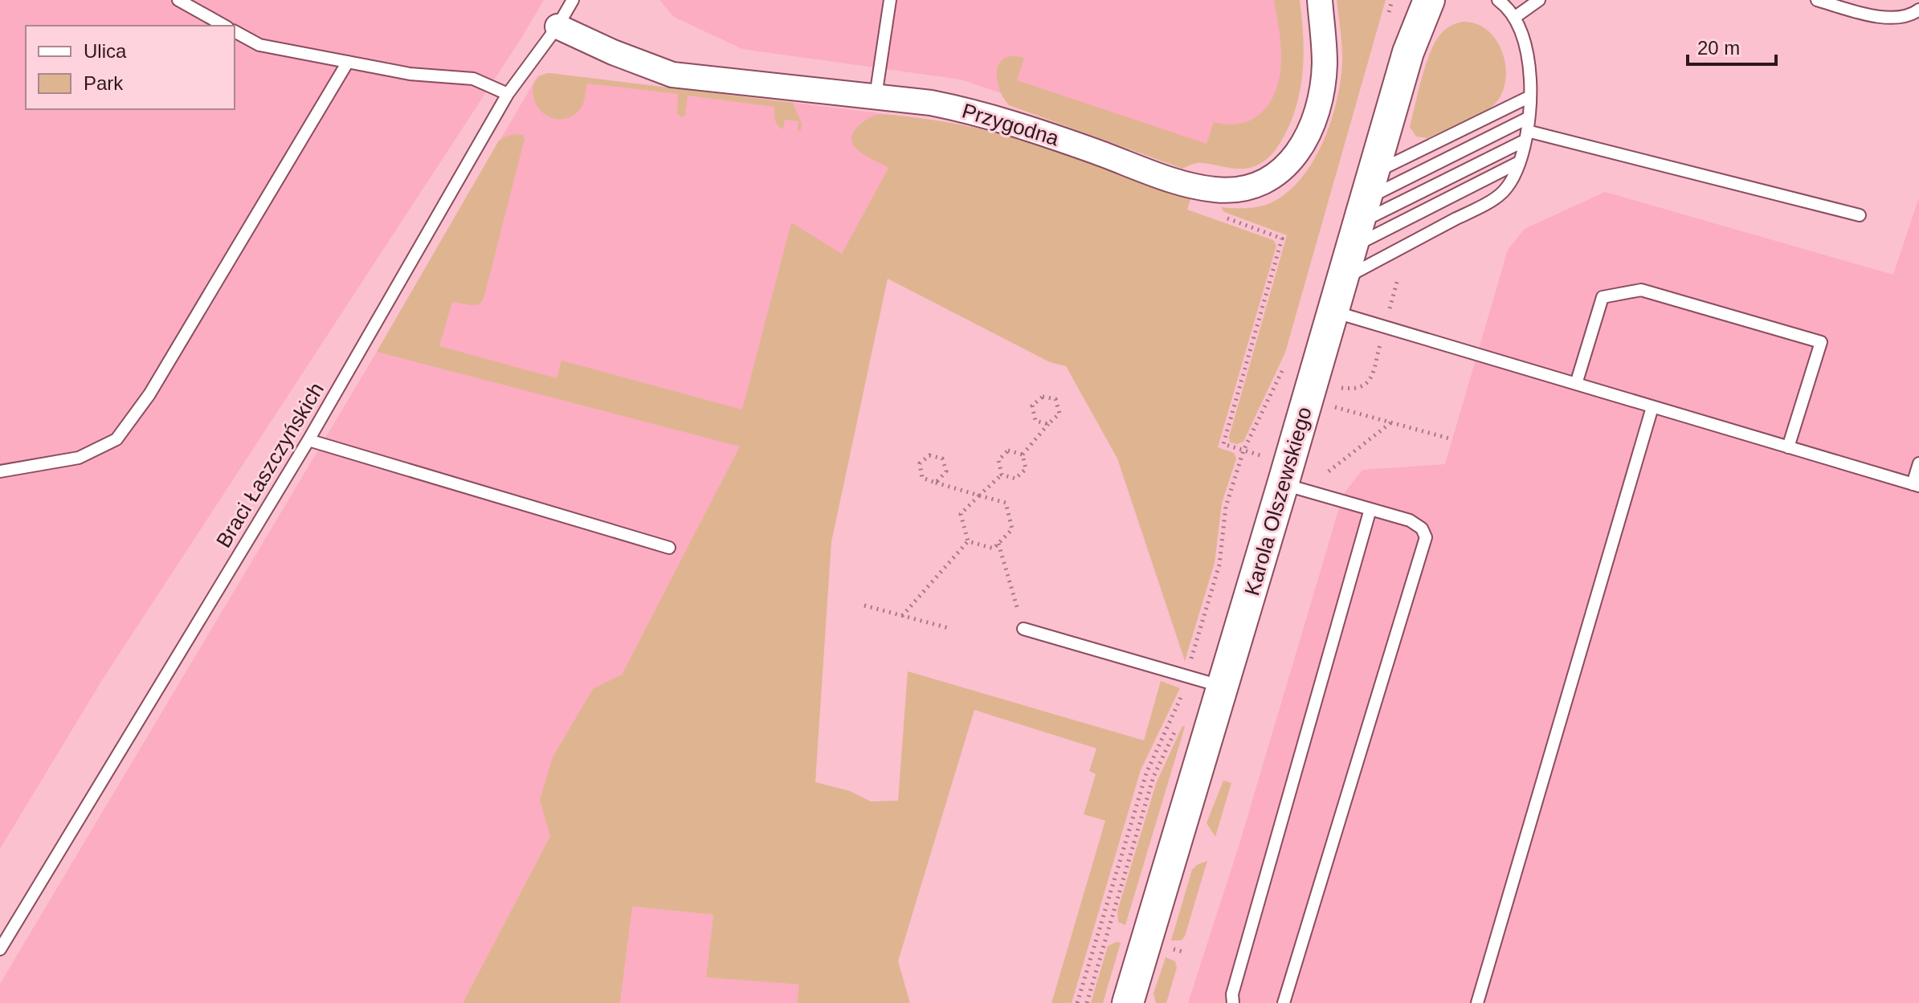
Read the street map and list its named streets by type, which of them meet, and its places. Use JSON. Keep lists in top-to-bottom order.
{
  "streets": {
    "street": ["Przygodna", "Karola Olszewskiego"],
    "lane": ["Braci Łaszczyńskich"]
  },
  "crossings": [
    ["Przygodna", "Braci Łaszczyńskich"]
  ],
  "legend": ["Ulica", "Park"],
  "scale_bar": "20 m"
}
